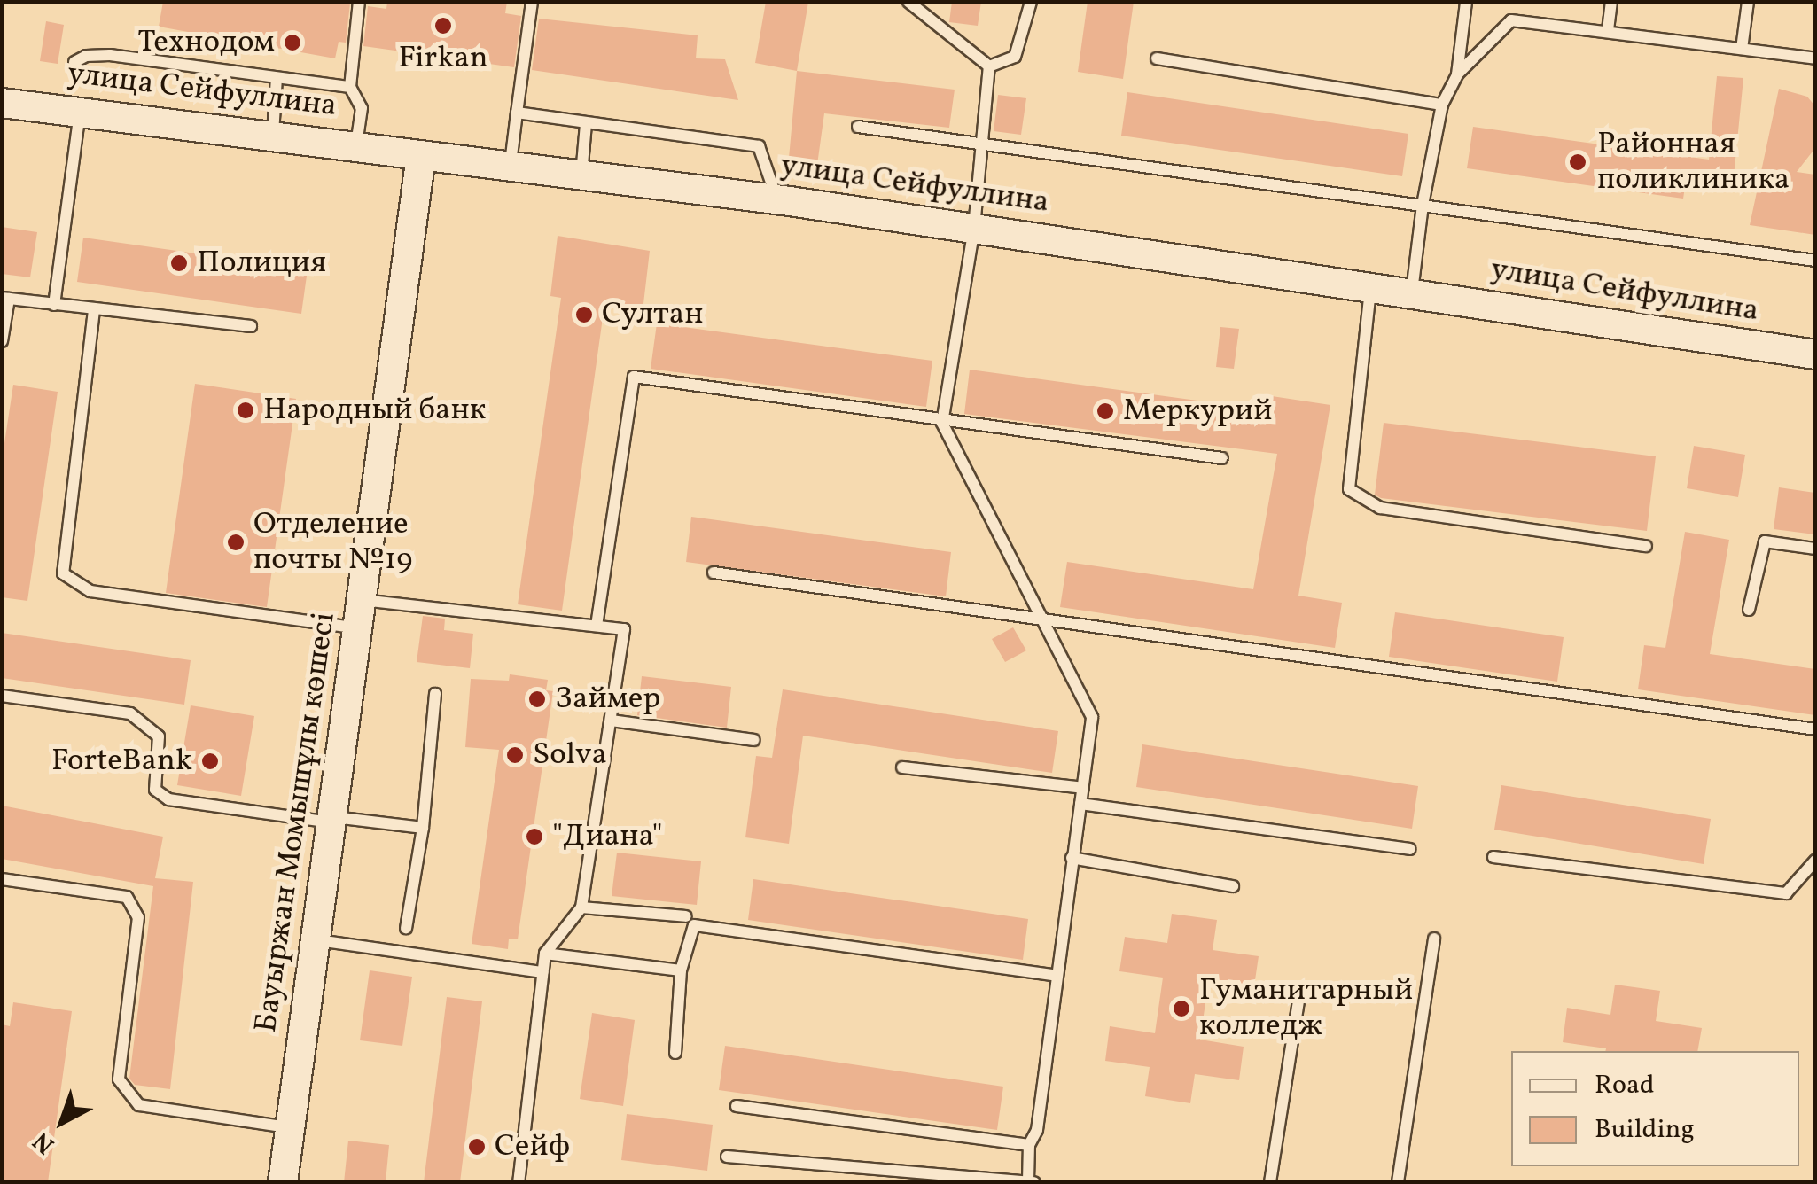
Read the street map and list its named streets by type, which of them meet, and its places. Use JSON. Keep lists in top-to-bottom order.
{
  "streets": {
    "street": ["улица Сейфуллина", "Бауыржан Момышұлы көшесі"]
  },
  "crossings": [
    ["улица Сейфуллина", "Бауыржан Момышұлы көшесі"]
  ],
  "places": [
    "Firkan",
    "Технодом",
    "Районная поликлиника",
    "Полиция",
    "Султан",
    "Народный банк",
    "Меркурий",
    "Отделение почты №19",
    "Займер",
    "Solva",
    "ForteBank",
    "\"Диана\"",
    "Гуманитарный колледж",
    "Сейф"
  ],
  "legend": ["Road", "Building"],
  "north": "bottom left"
}
